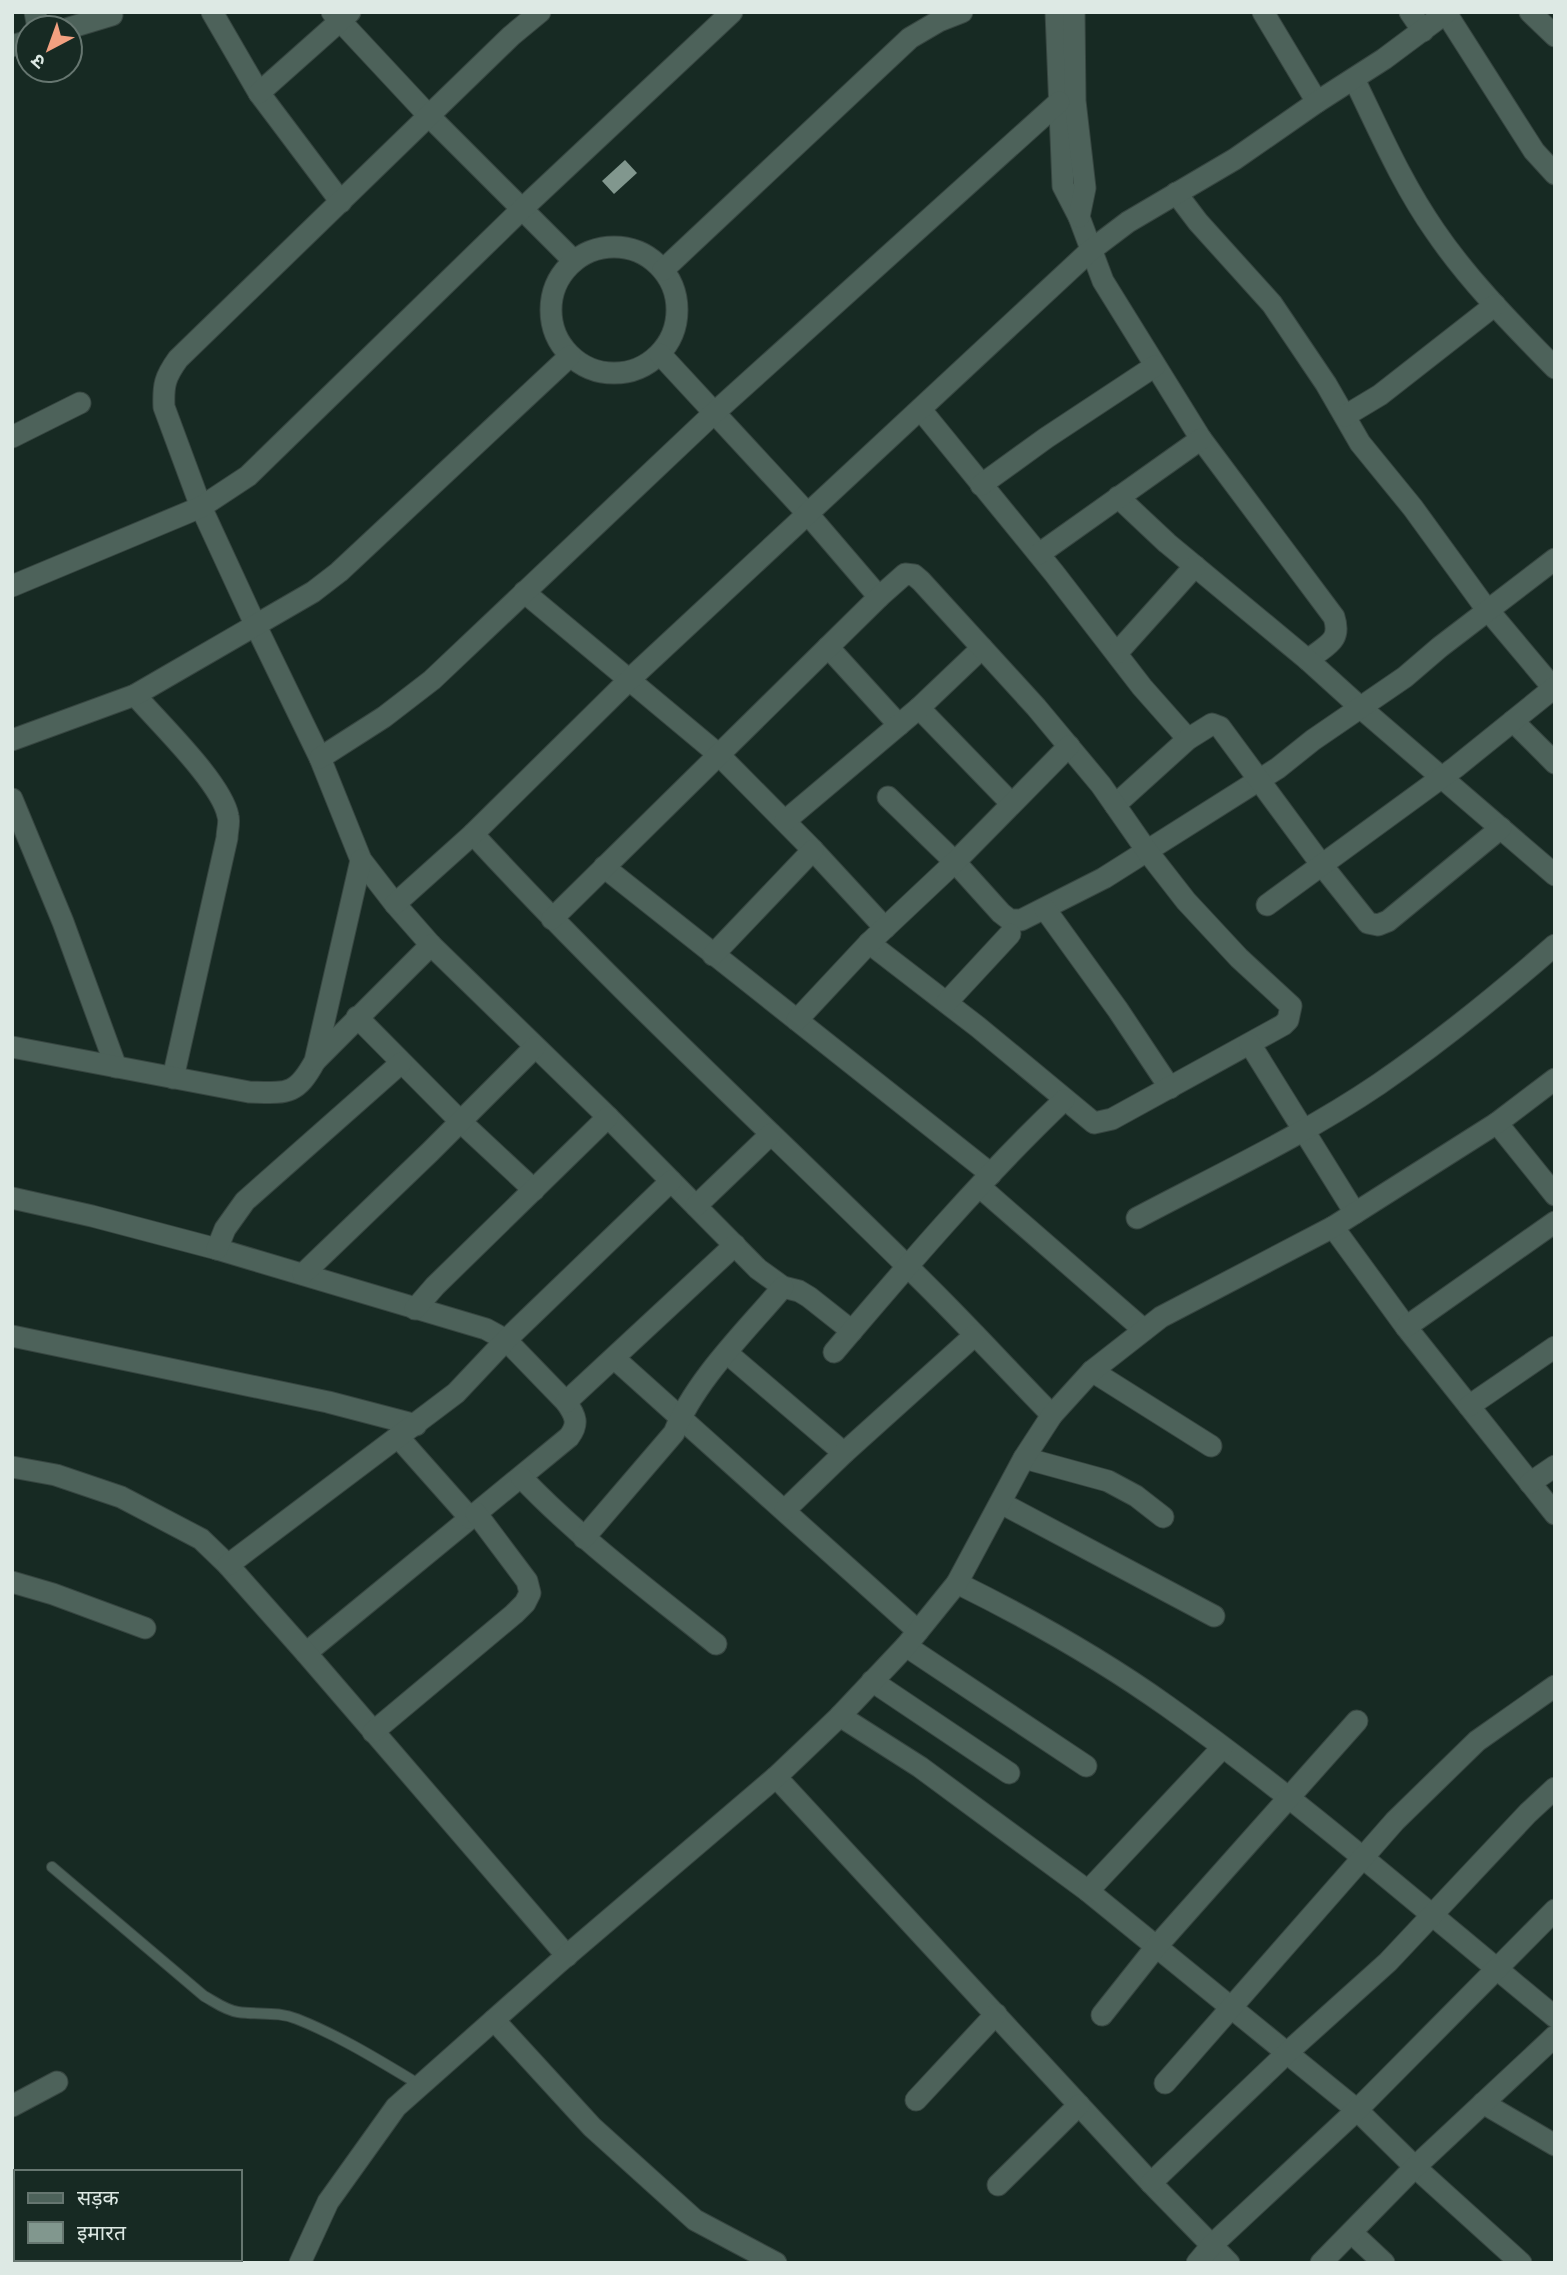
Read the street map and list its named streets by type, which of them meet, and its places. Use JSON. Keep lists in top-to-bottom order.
{
  "legend": ["सड़क", "इमारत"],
  "north": "bottom left"
}
